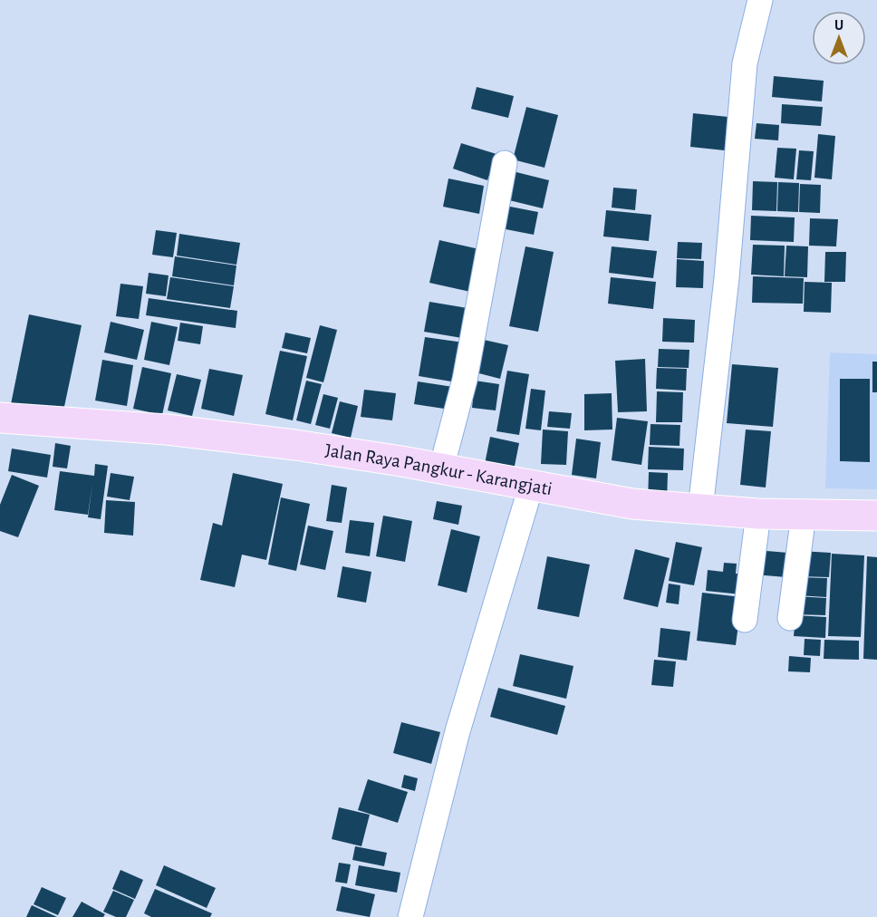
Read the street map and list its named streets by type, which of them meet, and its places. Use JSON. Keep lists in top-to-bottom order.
{
  "streets": {
    "main road": ["Jalan Raya Pangkur - Karangjati"]
  },
  "north": "top"
}
